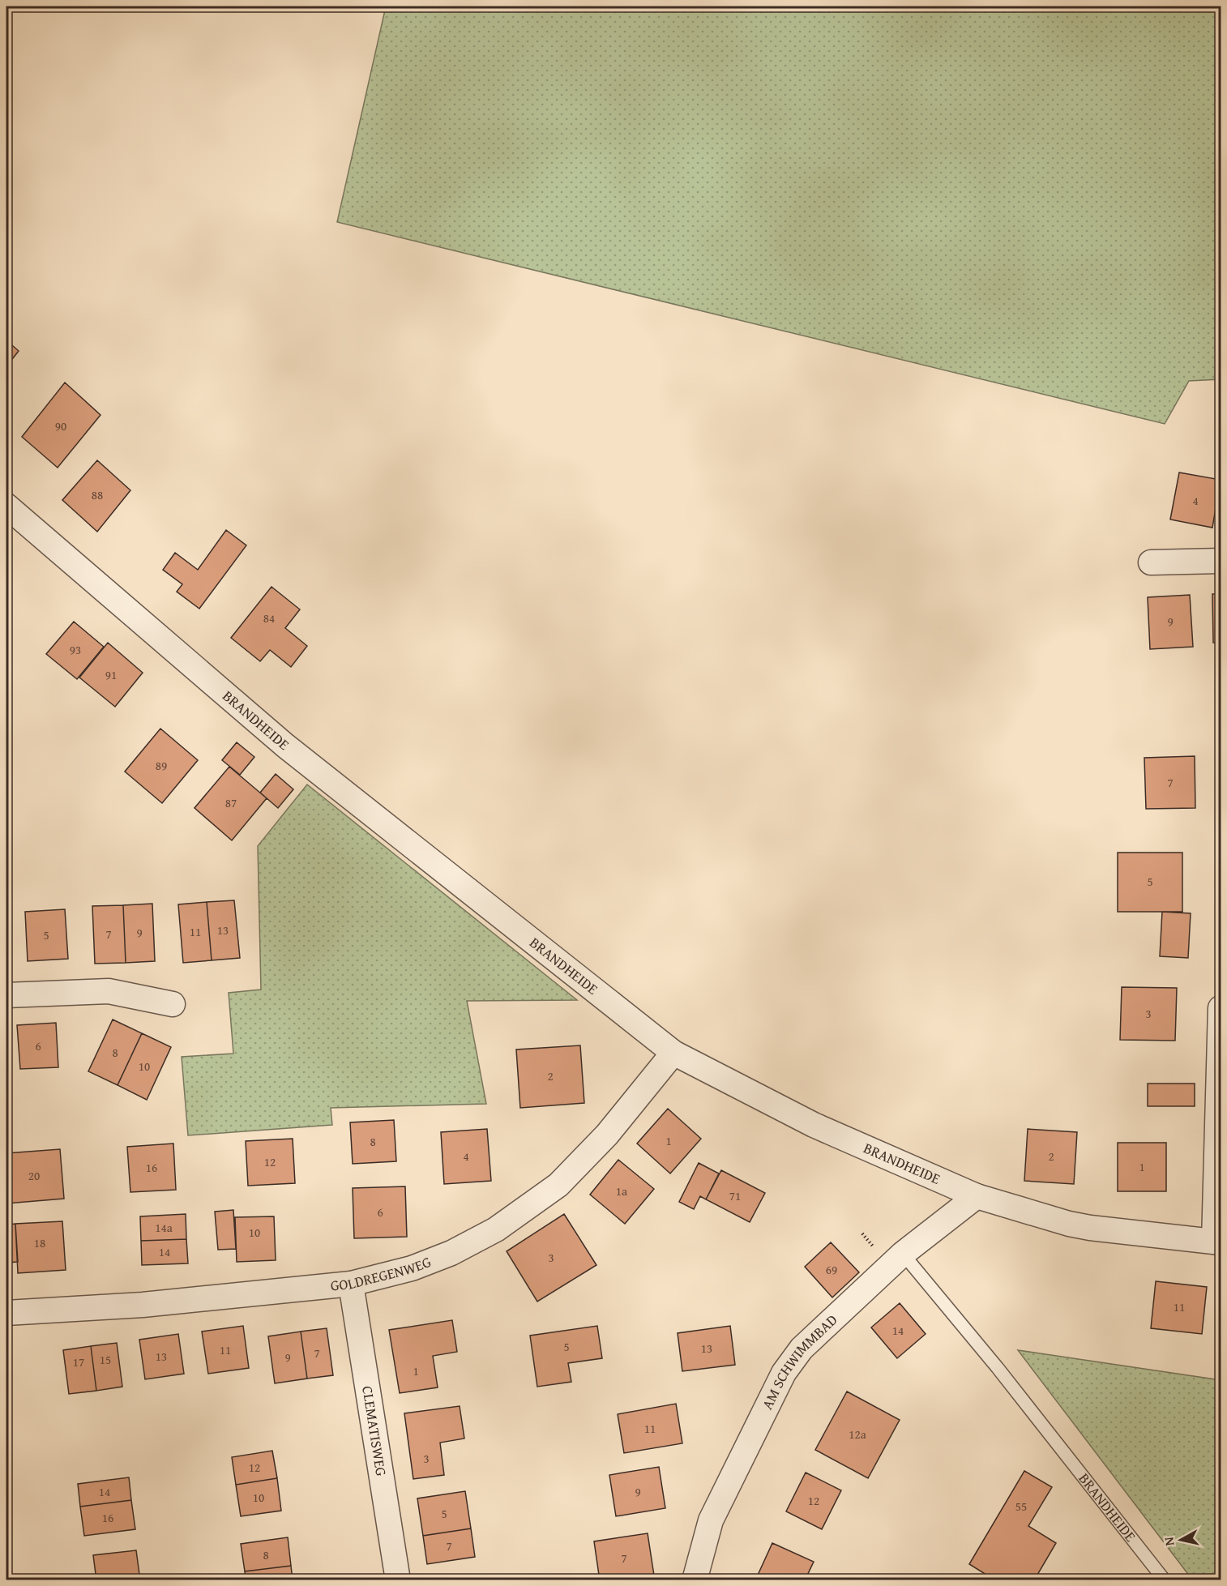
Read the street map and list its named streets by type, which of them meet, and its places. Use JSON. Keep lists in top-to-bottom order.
{
  "streets": {
    "street": [
      "BRANDHEIDE",
      "GOLDREGENWEG",
      "AM SCHWIMMBAD",
      "CLEMATISWEG"
    ]
  },
  "crossings": [
    ["BRANDHEIDE", "GOLDREGENWEG"],
    ["BRANDHEIDE", "AM SCHWIMMBAD"],
    ["GOLDREGENWEG", "CLEMATISWEG"]
  ],
  "house_numbers": [
    "90",
    "88",
    "4",
    "84",
    "9",
    "93",
    "91",
    "89",
    "7",
    "87",
    "5",
    "13",
    "11",
    "9",
    "7",
    "5",
    "3",
    "6",
    "8",
    "10",
    "2",
    "1",
    "8",
    "4",
    "2",
    "12",
    "1",
    "16",
    "20",
    "1a",
    "71",
    "6",
    "14a",
    "10",
    "18",
    "14",
    "3",
    "69",
    "11",
    "14",
    "5",
    "13",
    "11",
    "7",
    "13",
    "9",
    "15",
    "17",
    "1",
    "11",
    "12a",
    "3",
    "12",
    "14",
    "9",
    "10",
    "12",
    "55",
    "5",
    "16",
    "7",
    "8",
    "7"
  ],
  "north": "left"
}
